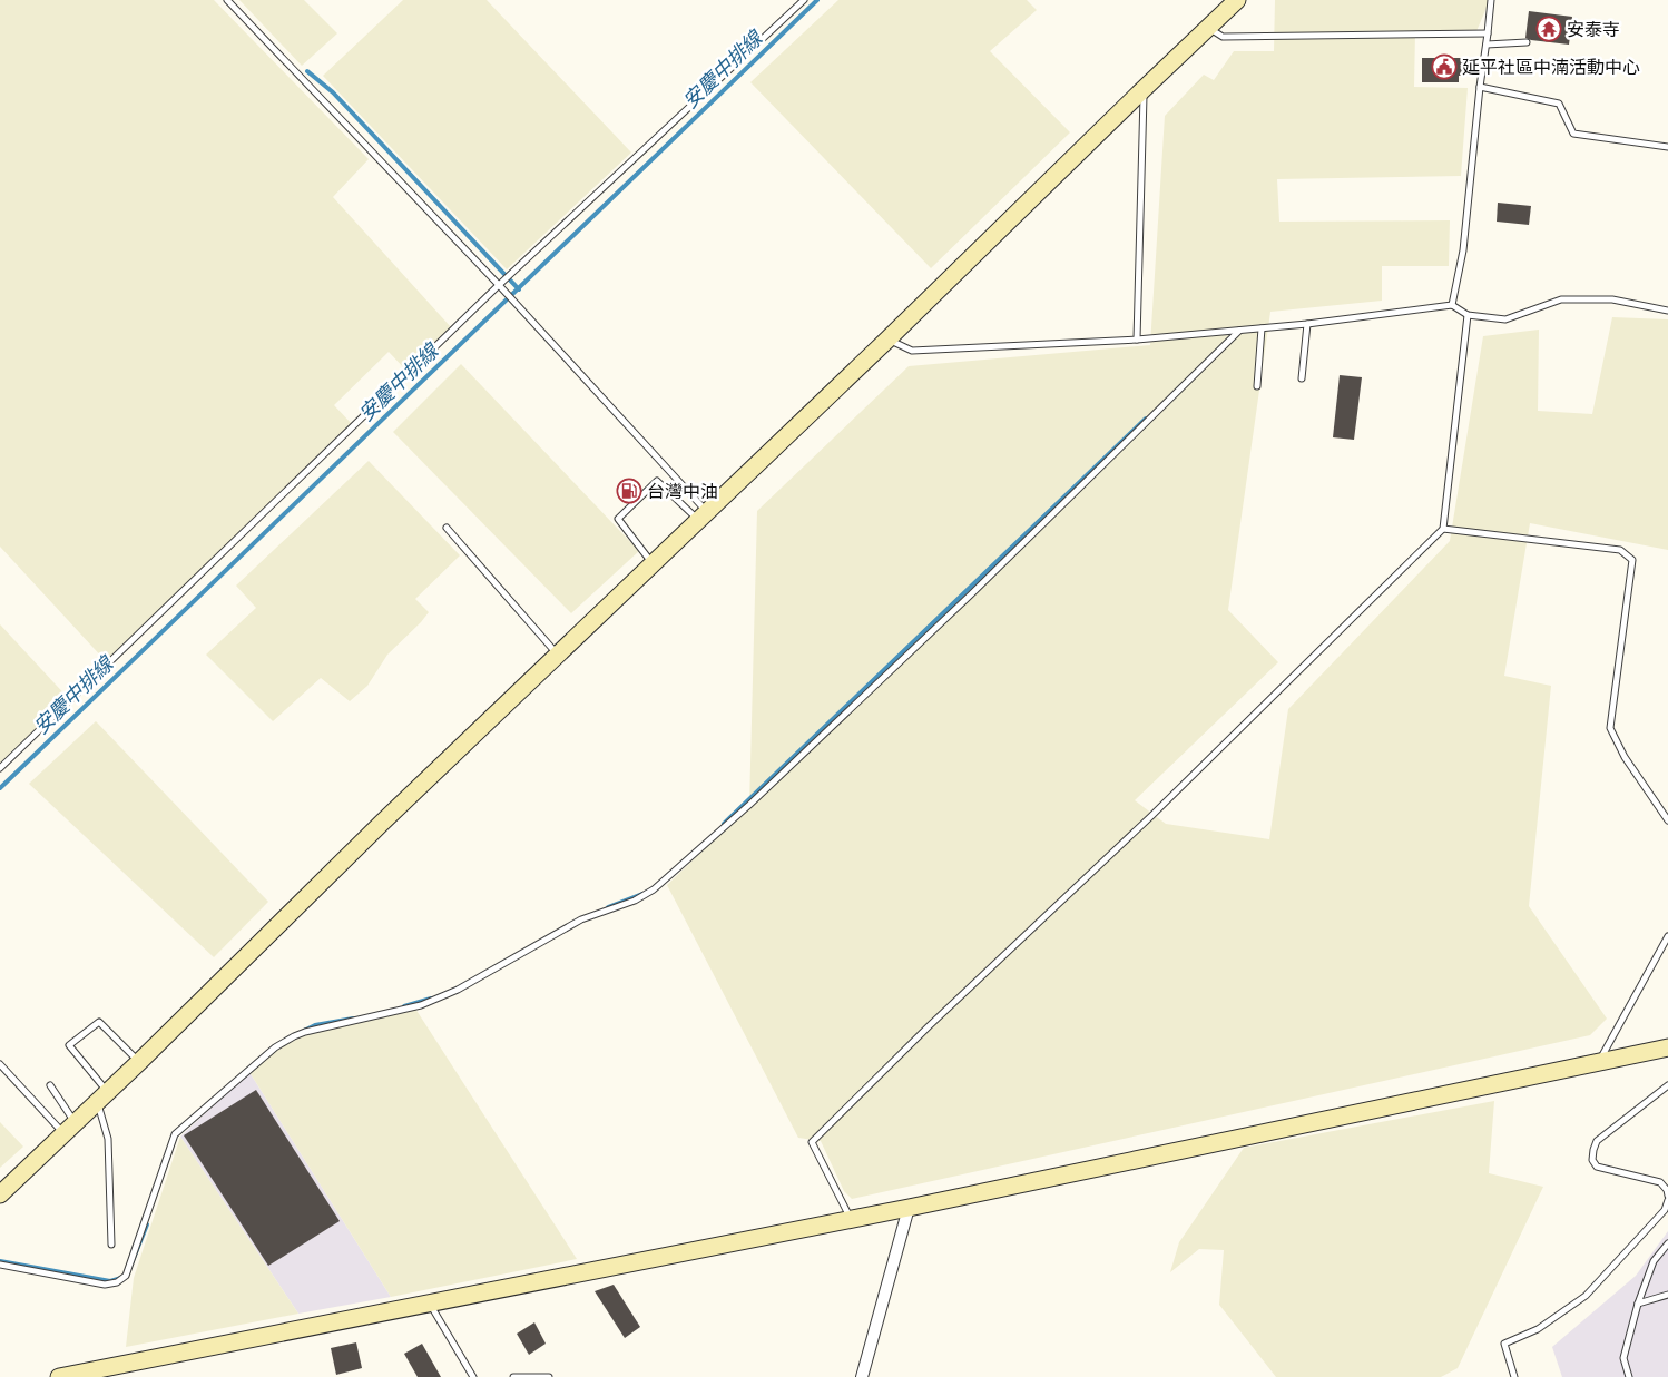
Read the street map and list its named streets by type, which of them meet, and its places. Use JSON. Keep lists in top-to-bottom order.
{
  "water": ["安慶中排線"],
  "places": {
    "temple": ["安泰寺"],
    "public building": ["延平社區中湳活動中心"],
    "fuel station": ["台灣中油"]
  }
}
